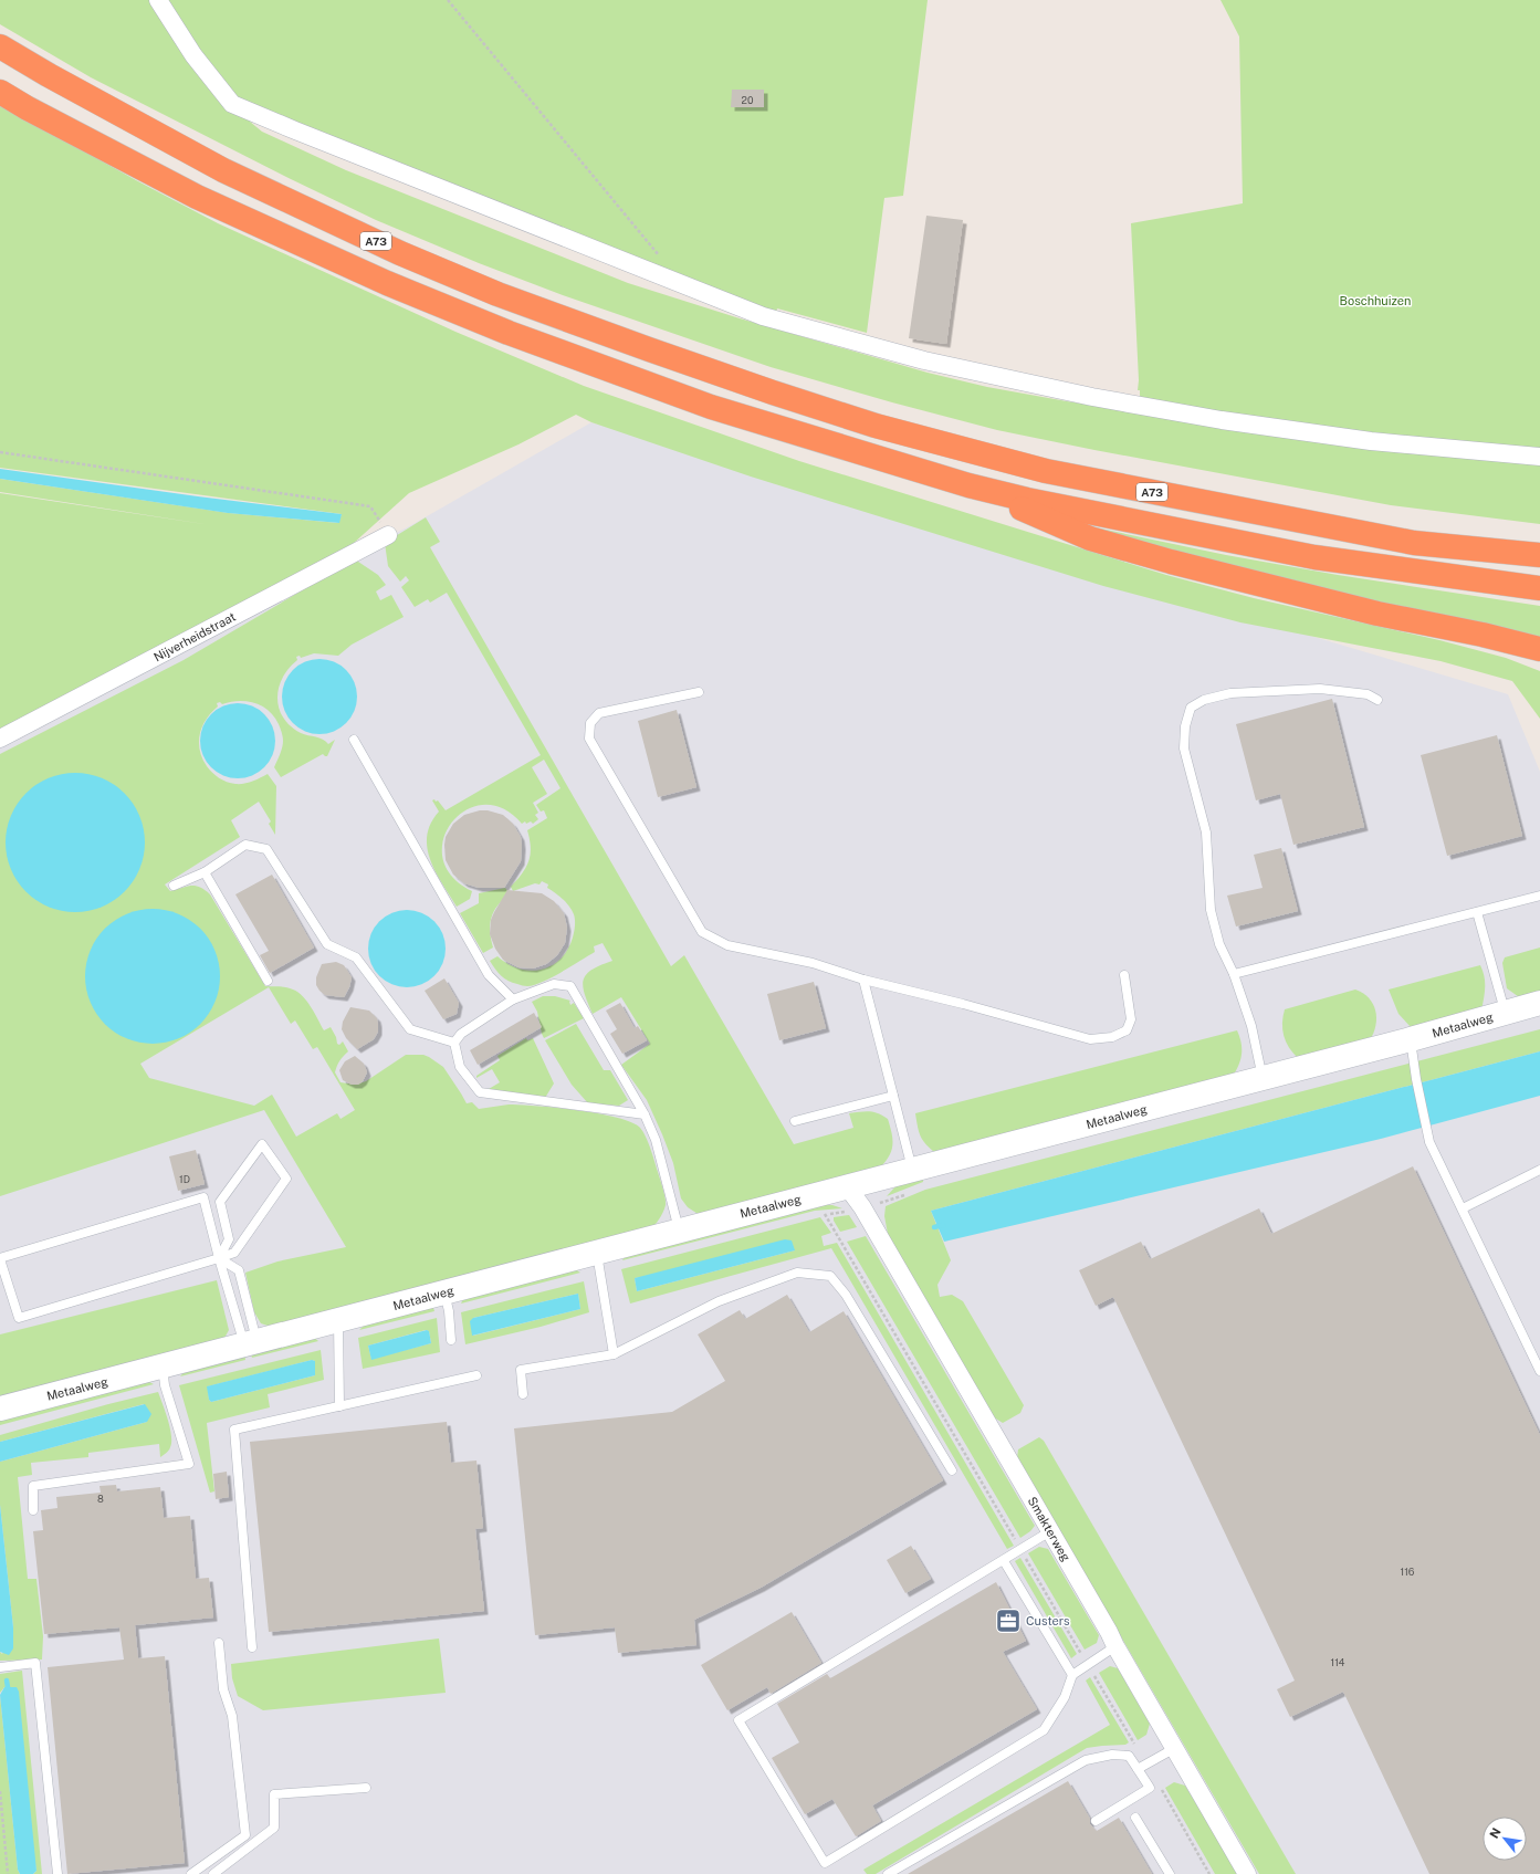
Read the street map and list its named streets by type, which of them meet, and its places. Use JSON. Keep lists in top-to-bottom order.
{
  "streets": {
    "highway": ["A73"],
    "street": ["Nijverheidstraat", "Metaalweg", "Smakterweg"]
  },
  "crossings": [
    ["Metaalweg", "Smakterweg"]
  ],
  "parks": ["Boschhuizen"],
  "places": {
    "office": ["Custers"]
  },
  "house_numbers": [
    "20",
    "1D",
    "8",
    "116",
    "114"
  ],
  "north": "top left"
}
